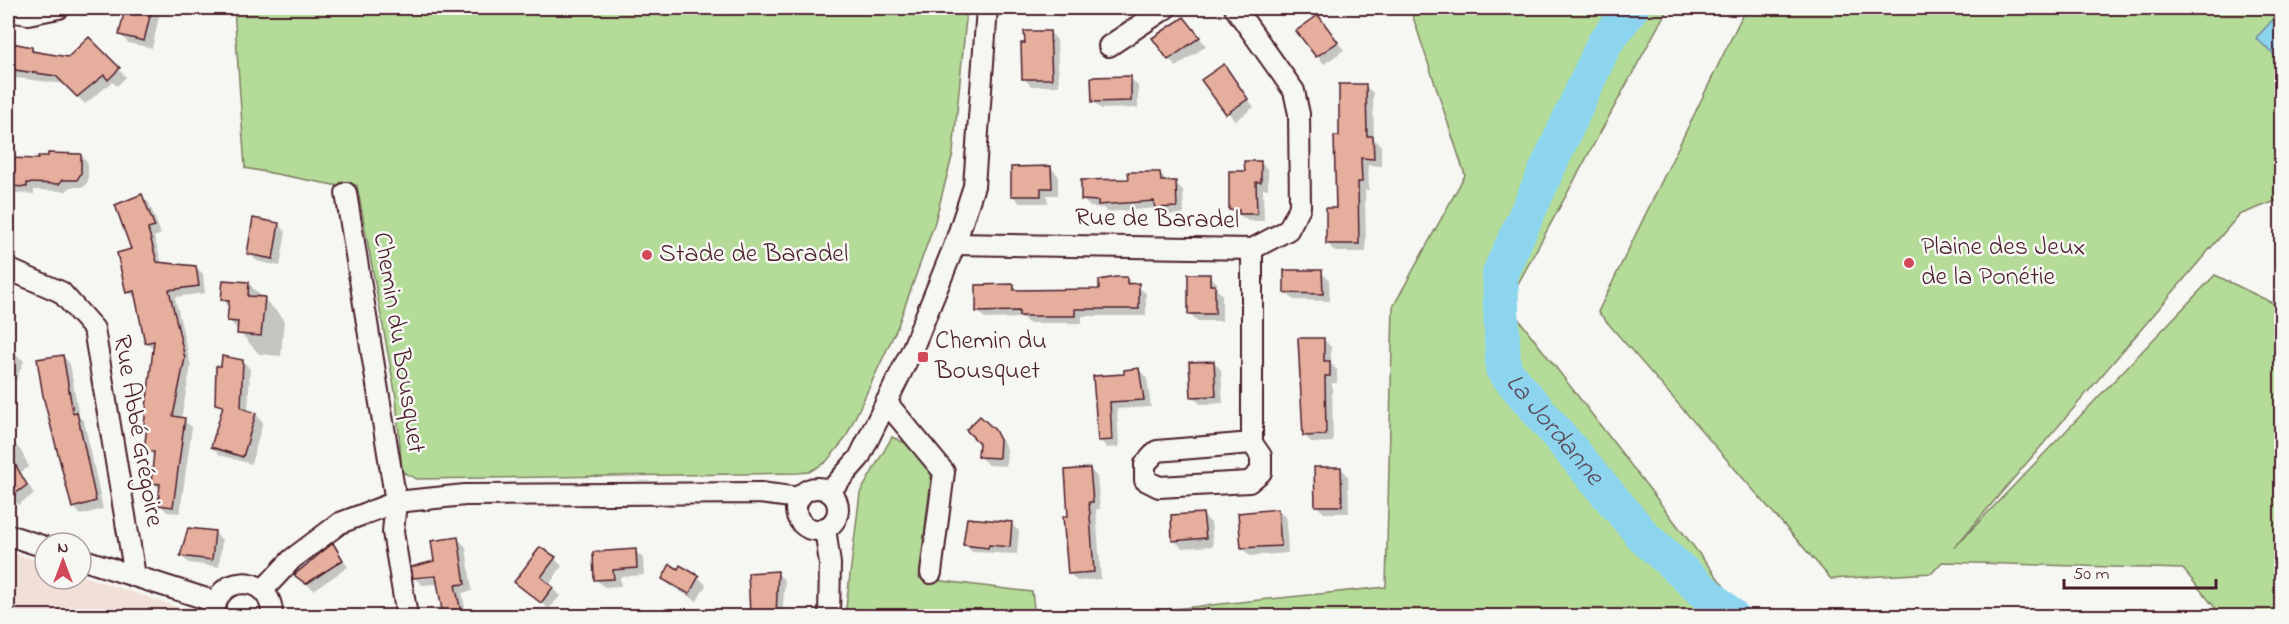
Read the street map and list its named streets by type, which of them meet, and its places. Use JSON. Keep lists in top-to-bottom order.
{
  "streets": {
    "street": ["Rue de Baradel", "Chemin du Bousquet", "Rue Abbé Grégoire"]
  },
  "water": ["La Jordanne"],
  "places": {
    "other": ["Stade de Baradel", "Plaine des Jeux de la Ponétie"],
    "transit": ["Chemin du Bousquet"]
  },
  "scale_bar": "50 m",
  "north": "top"
}
